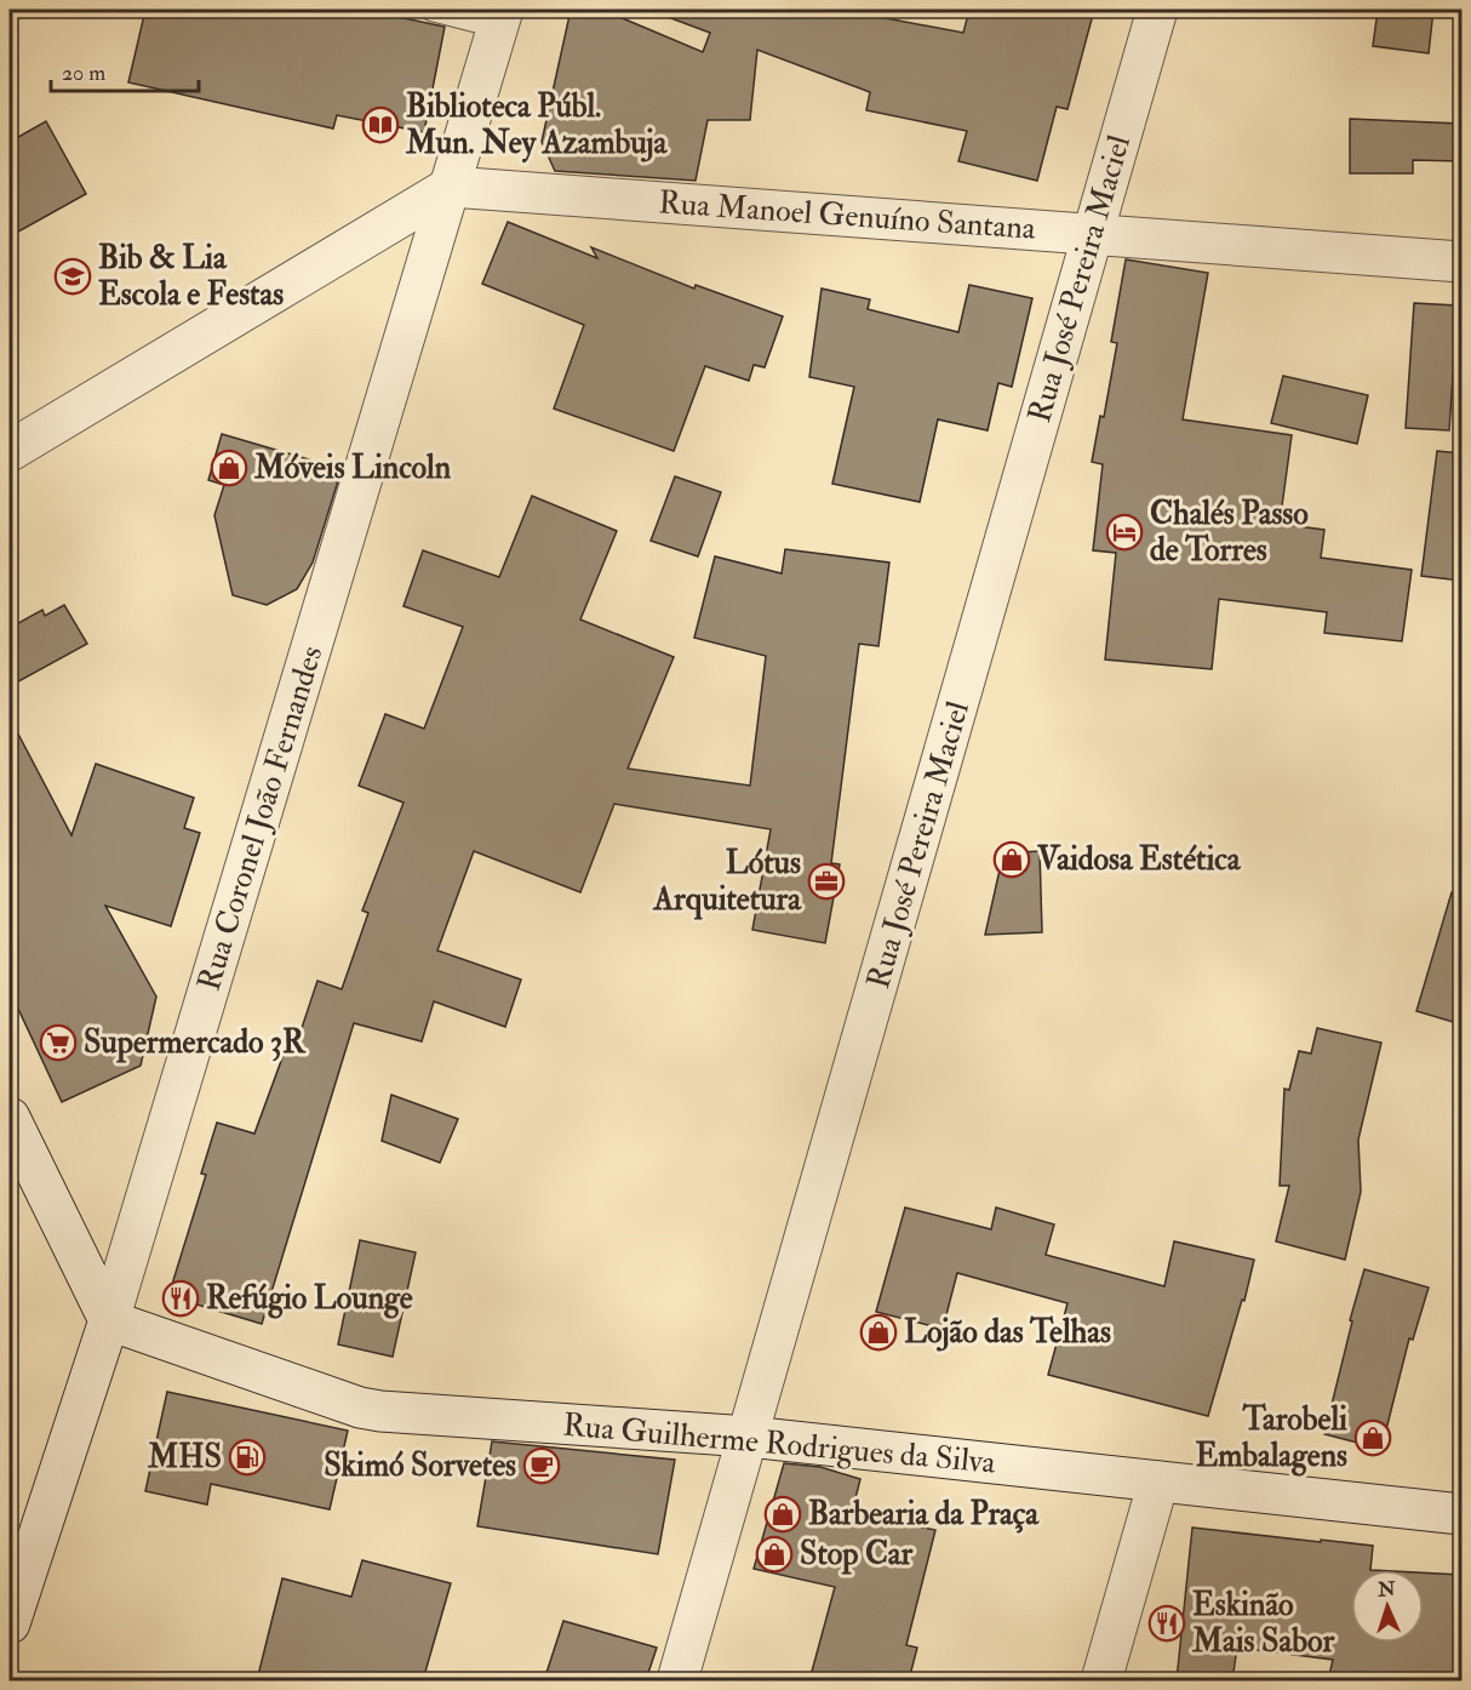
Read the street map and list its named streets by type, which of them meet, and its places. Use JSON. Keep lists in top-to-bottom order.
{
  "streets": {
    "street": [
      "Rua Manoel Genuíno Santana",
      "Rua José Pereira Maciel",
      "Rua Coronel João Fernandes",
      "Rua Guilherme Rodrigues da Silva"
    ]
  },
  "crossings": [
    ["Rua Manoel Genuíno Santana", "Rua José Pereira Maciel"],
    ["Rua Manoel Genuíno Santana", "Rua Coronel João Fernandes"],
    ["Rua José Pereira Maciel", "Rua Guilherme Rodrigues da Silva"],
    ["Rua Coronel João Fernandes", "Rua Guilherme Rodrigues da Silva"]
  ],
  "places": {
    "library": ["Biblioteca Públ. Mun. Ney Azambuja"],
    "school or university": ["Bib & Lia Escola e Festas"],
    "shop": [
      "Móveis Lincoln",
      "Vaidosa Estética",
      "Lojão das Telhas",
      "Tarobeli Embalagens",
      "Barbearia da Praça",
      "Stop Car"
    ],
    "hotel": ["Chalés Passo de Torres"],
    "office": ["Lótus Arquitetura"],
    "supermarket": ["Supermercado 3R"],
    "restaurant": ["Refúgio Lounge", "Eskinão Mais Sabor"],
    "fuel station": ["MHS"],
    "cafe": ["Skimó Sorvetes"]
  },
  "scale_bar": "20 m",
  "north": "top"
}
